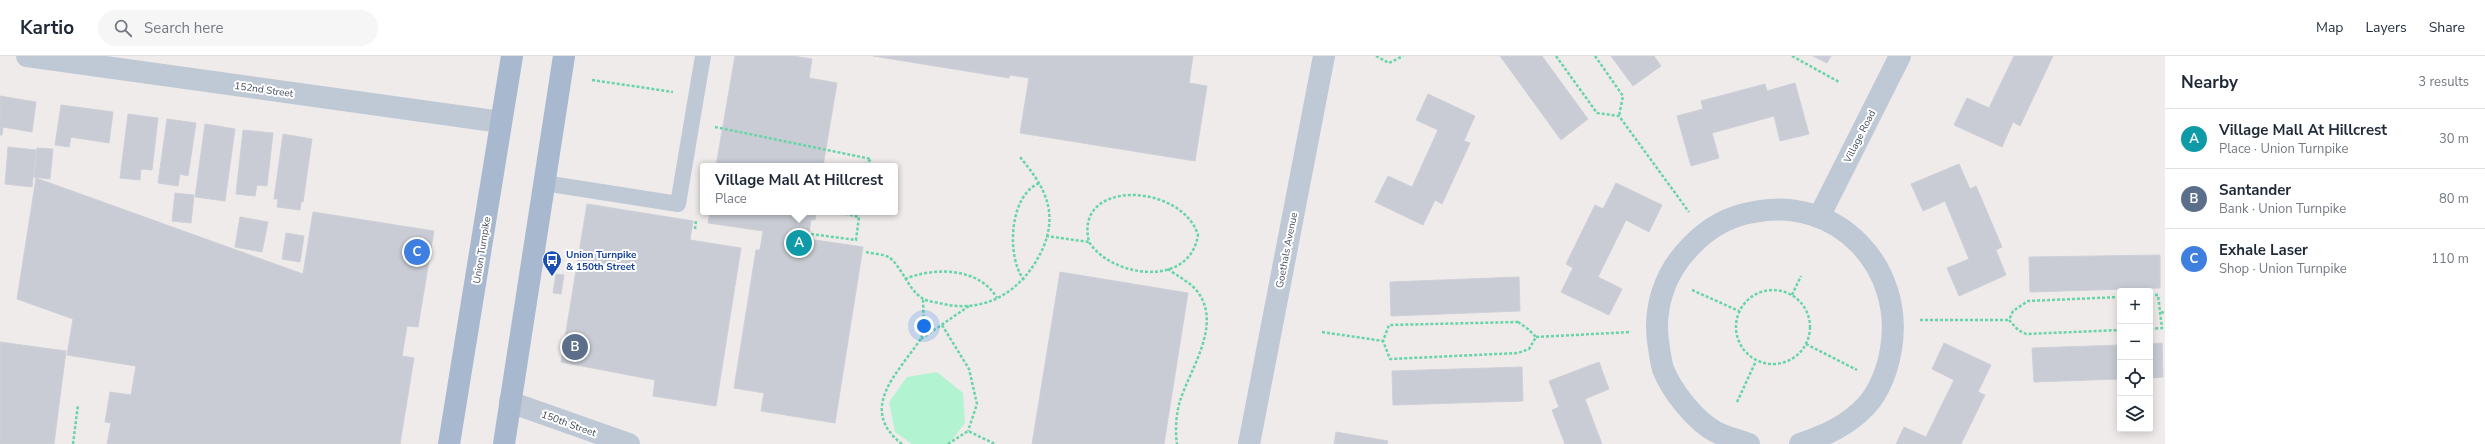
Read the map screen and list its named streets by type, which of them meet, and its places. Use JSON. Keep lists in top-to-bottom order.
{
  "streets": {
    "main road": ["Union Turnpike"],
    "street": [
      "152nd Street",
      "Village Road",
      "Goethals Avenue",
      "150th Street"
    ]
  },
  "crossings": [
    ["152nd Street", "Union Turnpike"]
  ],
  "places": {
    "bus stop": ["Union Turnpike & 150th Street"]
  },
  "page": {
    "header": "Kartio",
    "search": "Search here",
    "nav": ["Map", "Layers", "Share"],
    "heading": ["Nearby", "3 results"],
    "list": [
      {
        "mark": "A",
        "name": "Village Mall At Hillcrest",
        "note": "Place · Union Turnpike",
        "value": "30 m"
      },
      {
        "mark": "B",
        "name": "Santander",
        "note": "Bank · Union Turnpike",
        "value": "80 m"
      },
      {
        "mark": "C",
        "name": "Exhale Laser",
        "note": "Shop · Union Turnpike",
        "value": "110 m"
      }
    ],
    "popup": ["Village Mall At Hillcrest", "Place"],
    "pins": ["A", "C", "B"],
    "map_buttons": ["+", "−"]
  }
}
